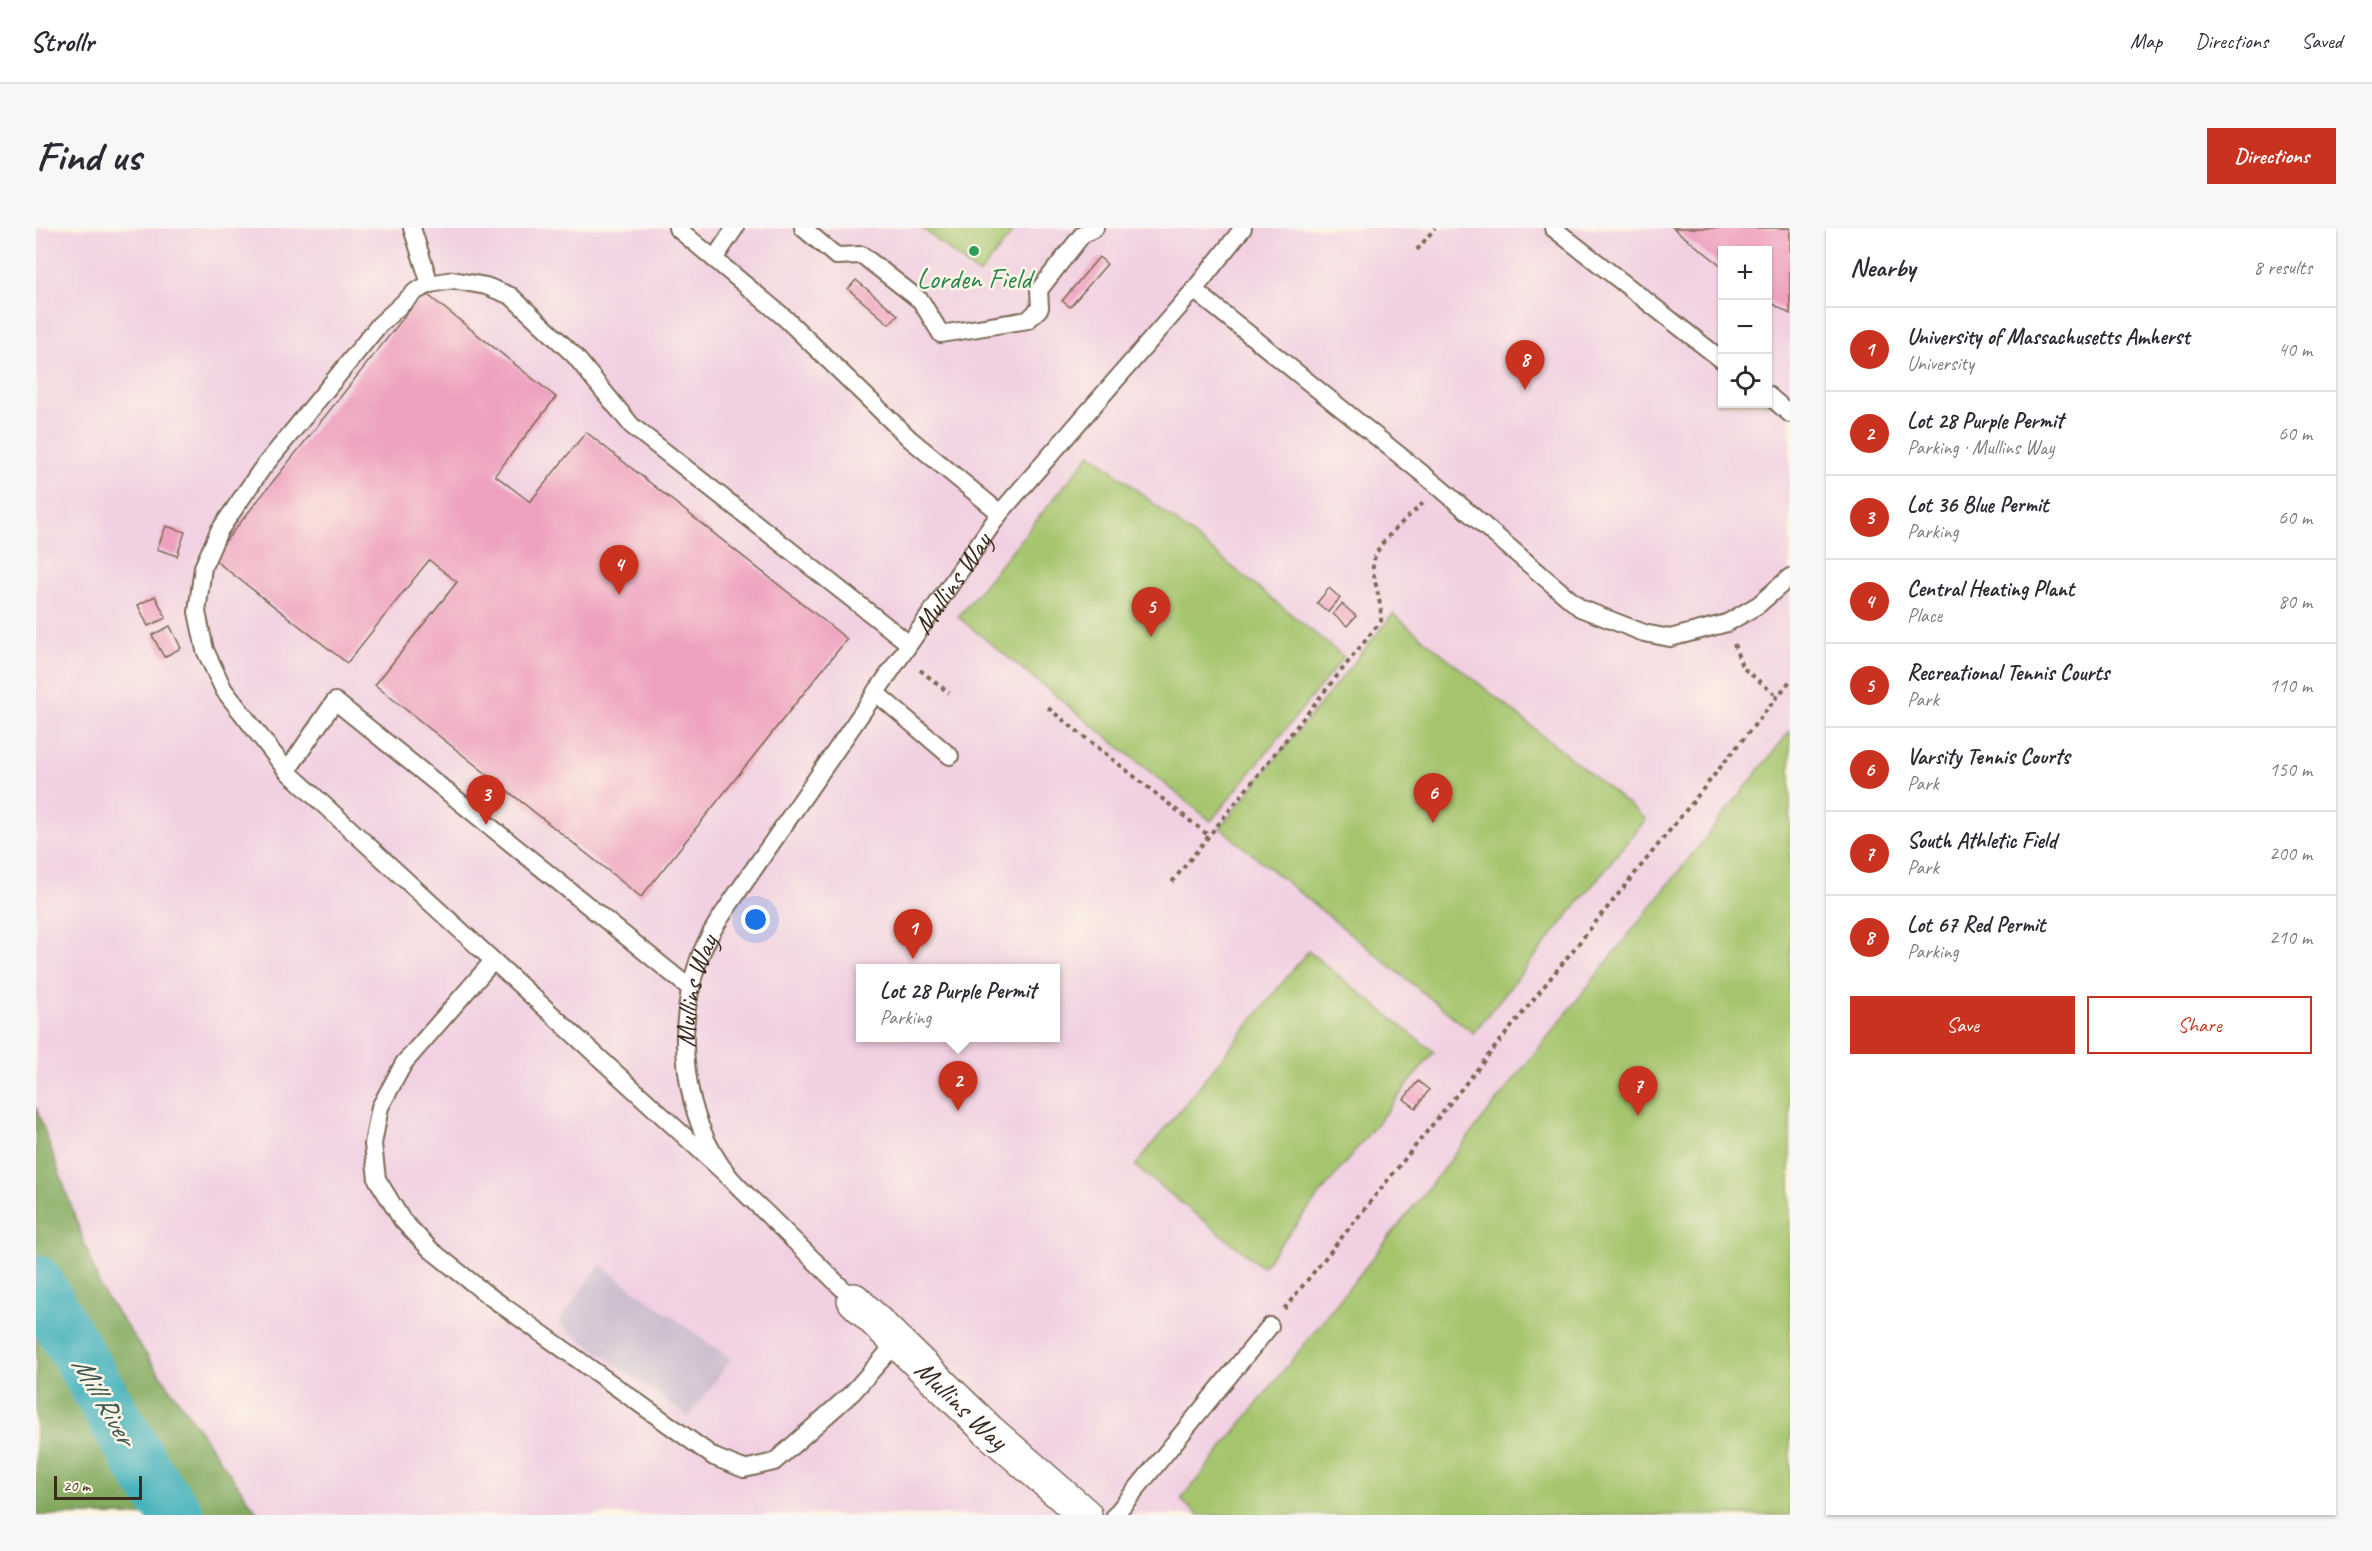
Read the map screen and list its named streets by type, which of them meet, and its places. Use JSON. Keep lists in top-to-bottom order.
{
  "streets": {
    "street": ["Mullins Way"]
  },
  "water": ["Mill River"],
  "places": ["Lorden Field"],
  "scale_bar": "20 m",
  "page": {
    "header": "Strollr",
    "nav": ["Map", "Directions", "Saved"],
    "buttons": [
      "Directions",
      ["Save", "Share"]
    ],
    "title": "Find us",
    "heading": ["Nearby", "8 results"],
    "map_buttons": ["+", "−"],
    "list": [
      {
        "mark": "1",
        "name": "University of Massachusetts Amherst",
        "note": "University",
        "value": "40 m"
      },
      {
        "mark": "2",
        "name": "Lot 28 Purple Permit",
        "note": "Parking · Mullins Way",
        "value": "60 m"
      },
      {
        "mark": "3",
        "name": "Lot 36 Blue Permit",
        "note": "Parking",
        "value": "60 m"
      },
      {
        "mark": "4",
        "name": "Central Heating Plant",
        "note": "Place",
        "value": "80 m"
      },
      {
        "mark": "5",
        "name": "Recreational Tennis Courts",
        "note": "Park",
        "value": "110 m"
      },
      {
        "mark": "6",
        "name": "Varsity Tennis Courts",
        "note": "Park",
        "value": "150 m"
      },
      {
        "mark": "7",
        "name": "South Athletic Field",
        "note": "Park",
        "value": "200 m"
      },
      {
        "mark": "8",
        "name": "Lot 67 Red Permit",
        "note": "Parking",
        "value": "210 m"
      }
    ],
    "pins": [
      "8",
      "4",
      "5",
      "6",
      "3",
      "1",
      "2",
      "7"
    ],
    "popup": ["Lot 28 Purple Permit", "Parking"],
    "scale": "20 m"
  }
}
